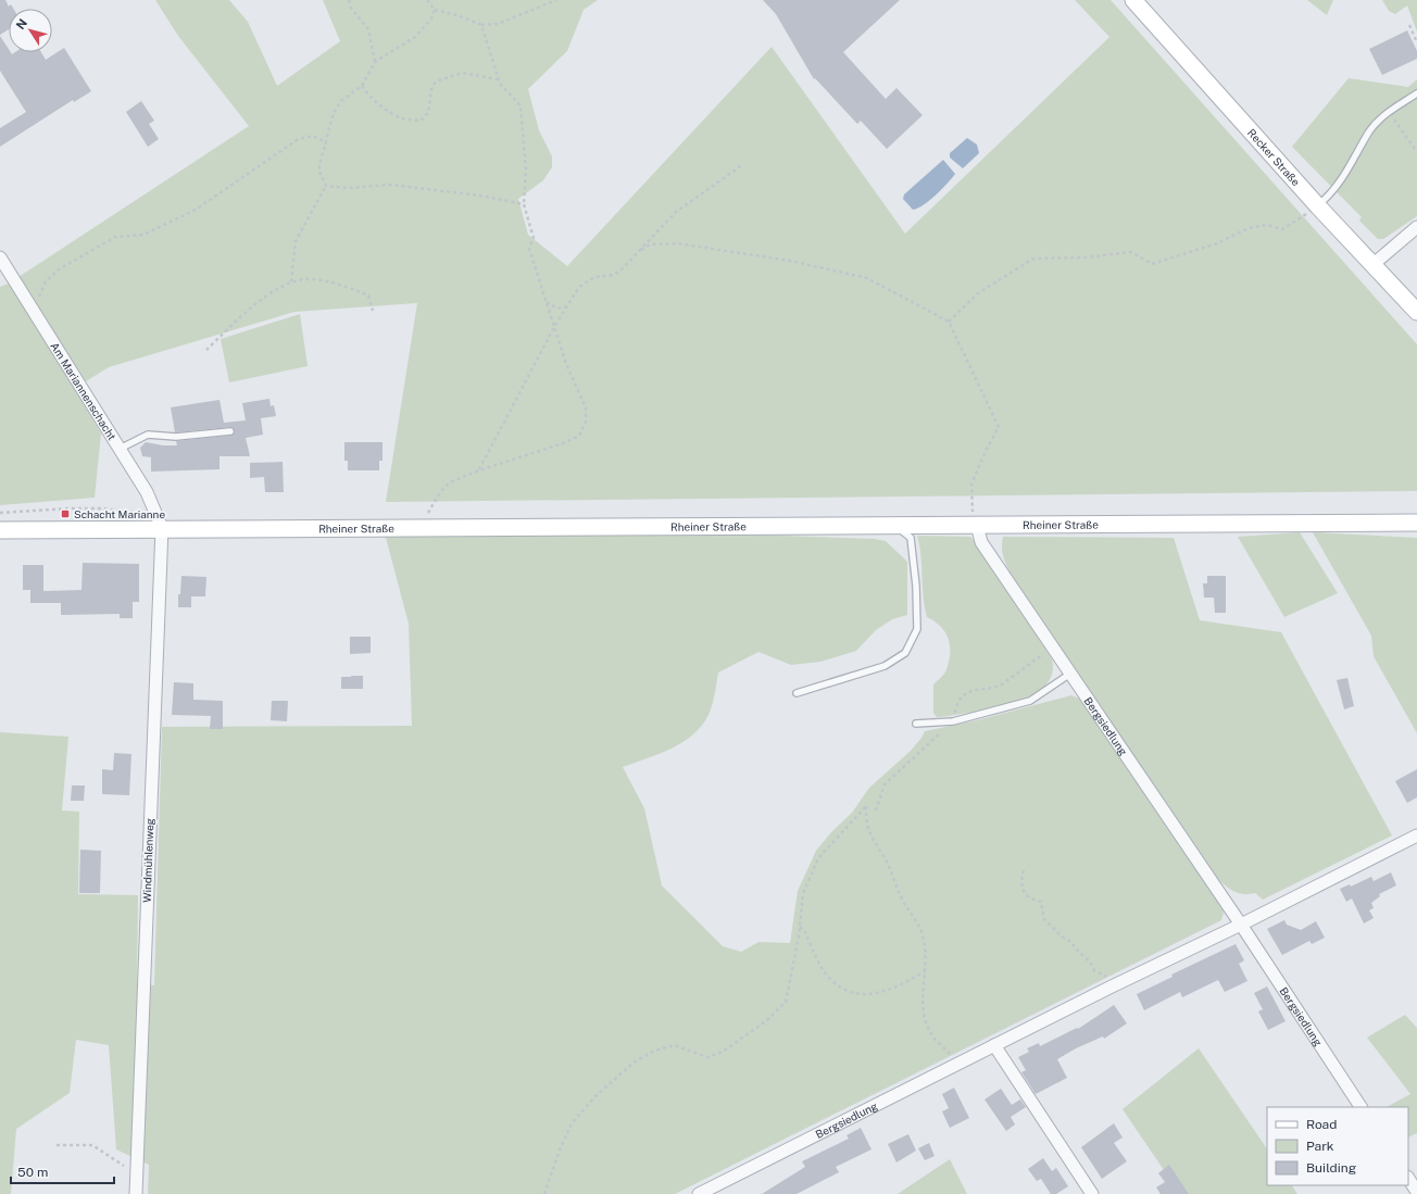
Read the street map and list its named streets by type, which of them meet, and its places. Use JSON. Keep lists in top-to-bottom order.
{
  "streets": {
    "main road": ["Recker Straße", "Rheiner Straße"],
    "street": ["Am Mariannenschacht", "Bergsiedlung", "Windmühlenweg"]
  },
  "crossings": [
    ["Am Mariannenschacht", "Rheiner Straße"],
    ["Am Mariannenschacht", "Windmühlenweg"],
    ["Rheiner Straße", "Bergsiedlung"],
    ["Rheiner Straße", "Windmühlenweg"]
  ],
  "places": {
    "transit": ["Schacht Marianne"]
  },
  "legend": ["Road", "Park", "Building"],
  "scale_bar": "50 m",
  "north": "top left"
}
